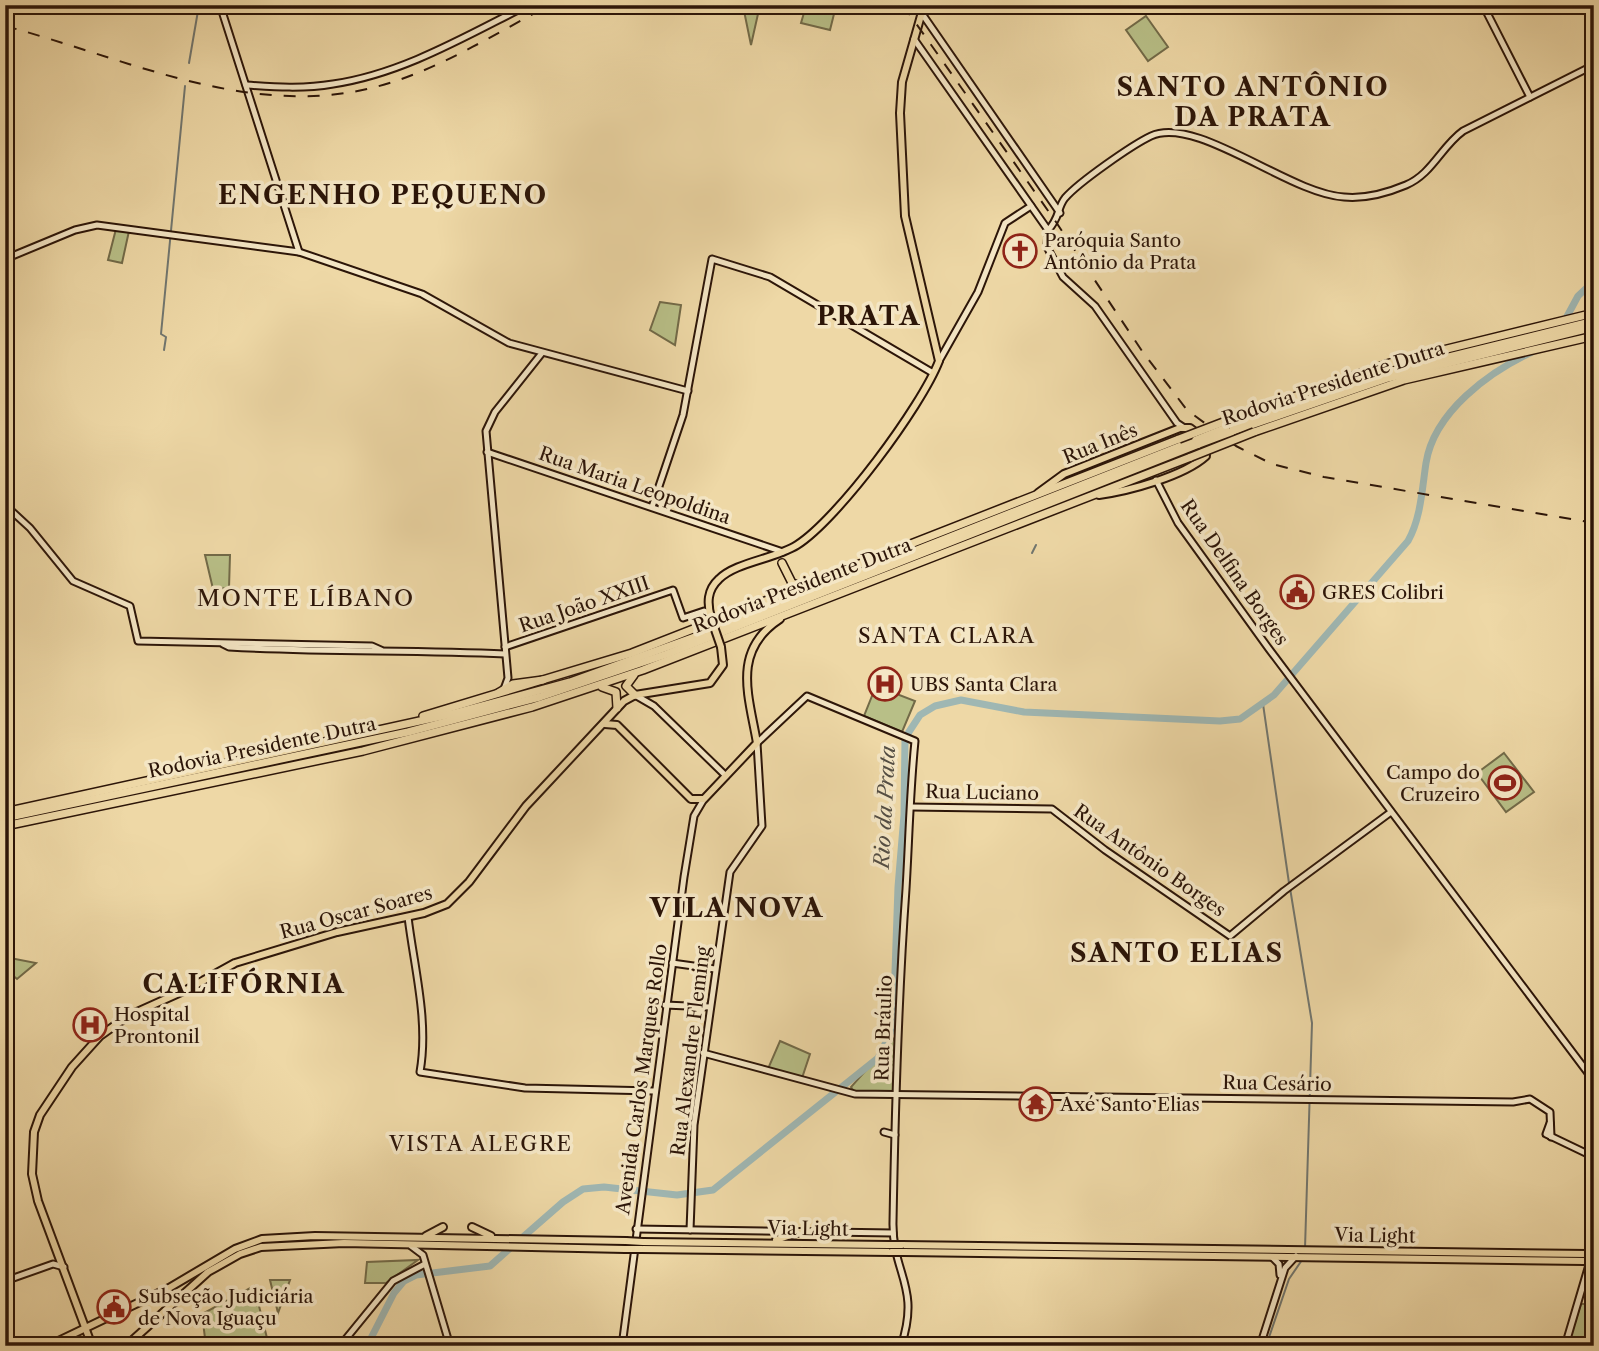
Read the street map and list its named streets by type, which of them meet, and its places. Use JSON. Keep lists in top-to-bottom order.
{
  "streets": {
    "highway": ["Rodovia Presidente Dutra", "Rua Maria Leopoldina"],
    "main road": [
      "Rua Inês",
      "Rua Oscar Soares",
      "Rua Alexandre Fleming",
      "Via Light"
    ],
    "street": [
      "Rua Delfina Borges",
      "Rua João XXIII",
      "Rua Luciano",
      "Rua Antônio Borges",
      "Rua Bráulio",
      "Avenida Carlos Marques Rollo",
      "Rua Cesário"
    ]
  },
  "crossings": [
    ["Rua Delfina Borges", "Rua Antônio Borges"],
    ["Rua João XXIII", "Rua Oscar Soares"],
    ["Rua Luciano", "Rua Antônio Borges"],
    ["Rua Luciano", "Rua Bráulio"],
    ["Rua Oscar Soares", "Via Light"],
    ["Rua Bráulio", "Rua Alexandre Fleming"],
    ["Rua Bráulio", "Rua Cesário"],
    ["Rua Alexandre Fleming", "Rua Cesário"]
  ],
  "districts": [
    "SANTO ANTÔNIO DA PRATA",
    "ENGENHO PEQUENO",
    "PRATA",
    "MONTE LÍBANO",
    "SANTA CLARA",
    "VILA NOVA",
    "SANTO ELIAS",
    "CALIFÓRNIA",
    "VISTA ALEGRE"
  ],
  "water": ["Rio da Prata"],
  "places": {
    "church": ["Paróquia Santo Antônio da Prata"],
    "public building": ["GRES Colibri", "Subseção Judiciária de Nova Iguaçu"],
    "hospital": ["UBS Santa Clara", "Hospital Prontonil"],
    "sports": ["Campo do Cruzeiro"],
    "temple": ["Axé Santo Elias"]
  }
}
